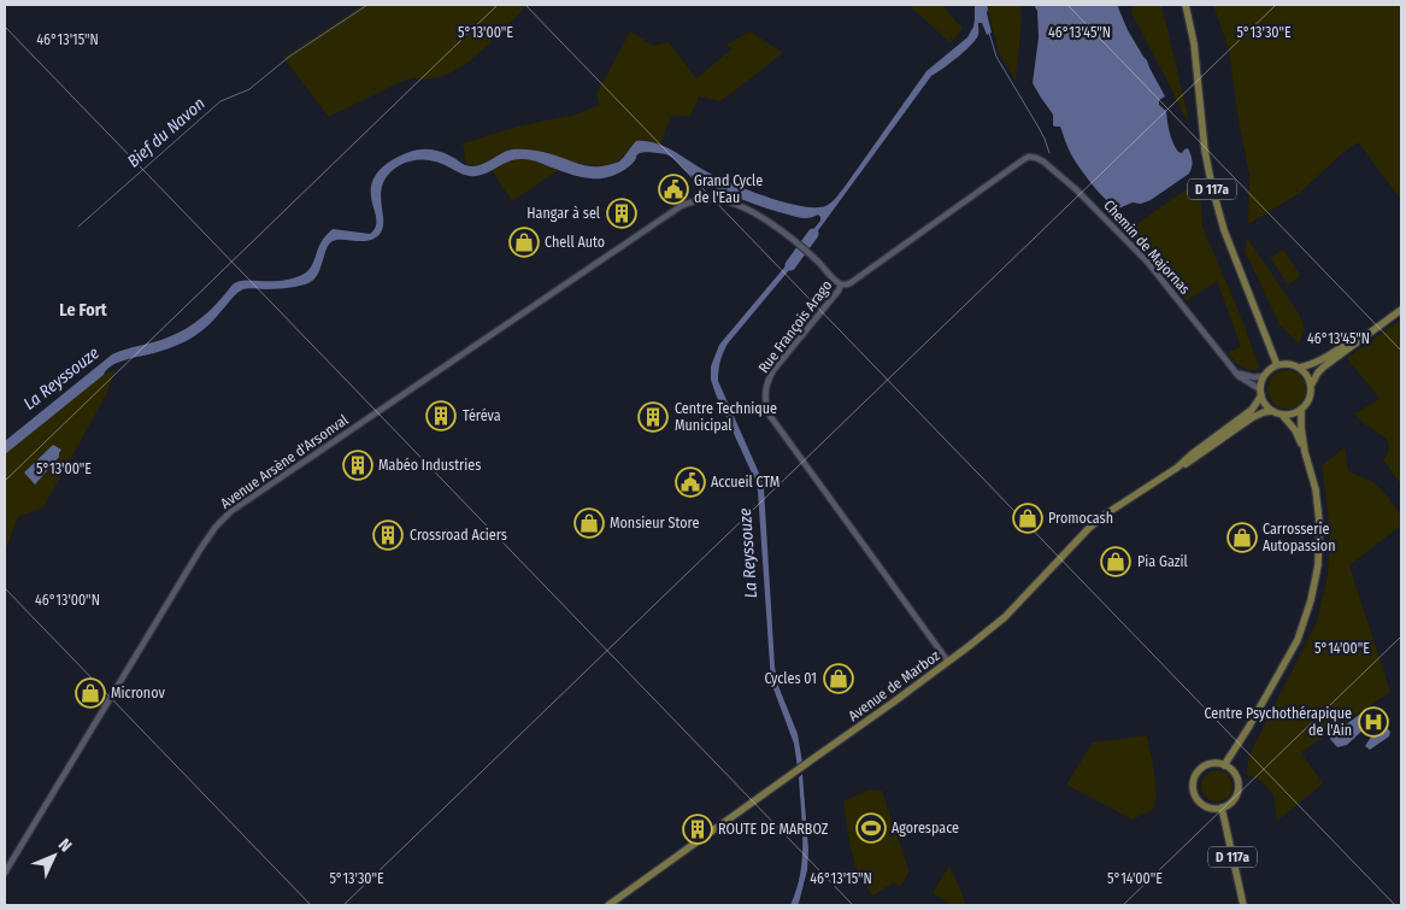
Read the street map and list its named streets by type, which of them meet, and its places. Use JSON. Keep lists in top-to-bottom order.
{
  "streets": {
    "main road": ["D 117a", "Avenue de Marboz"],
    "street": ["Chemin de Majornas", "Rue François Arago", "Avenue Arsène d'Arsonval"]
  },
  "crossings": [
    ["D 117a", "Chemin de Majornas"],
    ["D 117a", "Avenue de Marboz"],
    ["Chemin de Majornas", "Rue François Arago"],
    ["Chemin de Majornas", "Avenue de Marboz"],
    ["Rue François Arago", "Avenue Arsène d'Arsonval"],
    ["Rue François Arago", "Avenue de Marboz"]
  ],
  "districts": ["Le Fort"],
  "water": ["Bief du Navon", "La Reyssouze"],
  "places": {
    "public building": ["Grand Cycle de l'Eau", "Accueil CTM"],
    "building": [
      "Hangar à sel",
      "Téréva",
      "Centre Technique Municipal",
      "Mabéo Industries",
      "Crossroad Aciers",
      "ROUTE DE MARBOZ"
    ],
    "shop": [
      "Chell Auto",
      "Promocash",
      "Monsieur Store",
      "Carrosserie Autopassion",
      "Pia Gazil",
      "Cycles 01",
      "Micronov"
    ],
    "hospital": ["Centre Psychothérapique de l'Ain"],
    "sports": ["Agorespace"]
  },
  "north": "top right",
  "coordinates": [
    "5°13'00\"E",
    "5°13'30\"E",
    "46°13'45\"N",
    "46°13'15\"N",
    "46°13'00\"N",
    "5°14'00\"E"
  ]
}
